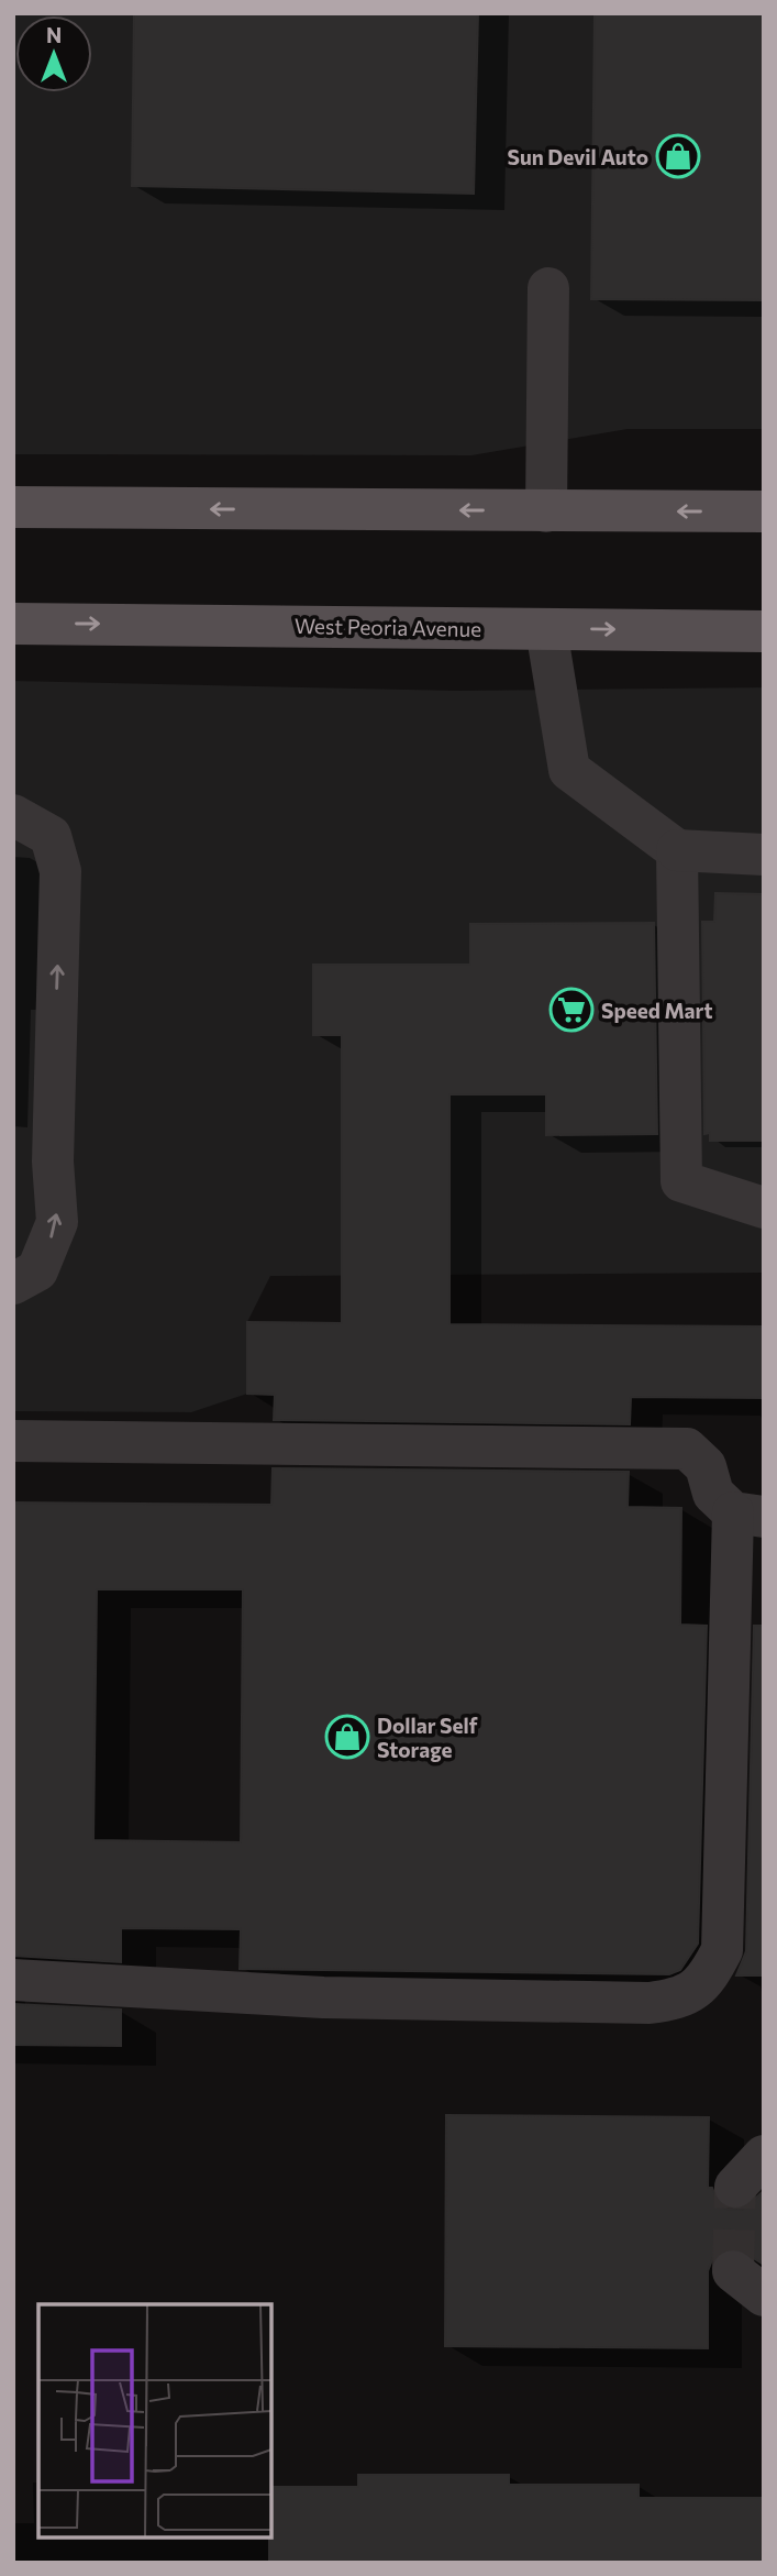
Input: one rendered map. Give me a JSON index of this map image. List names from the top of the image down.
{
  "streets": {
    "main road": ["West Peoria Avenue"]
  },
  "places": {
    "shop": ["Sun Devil Auto", "Dollar Self Storage"],
    "supermarket": ["Speed Mart"]
  },
  "north": "top"
}
